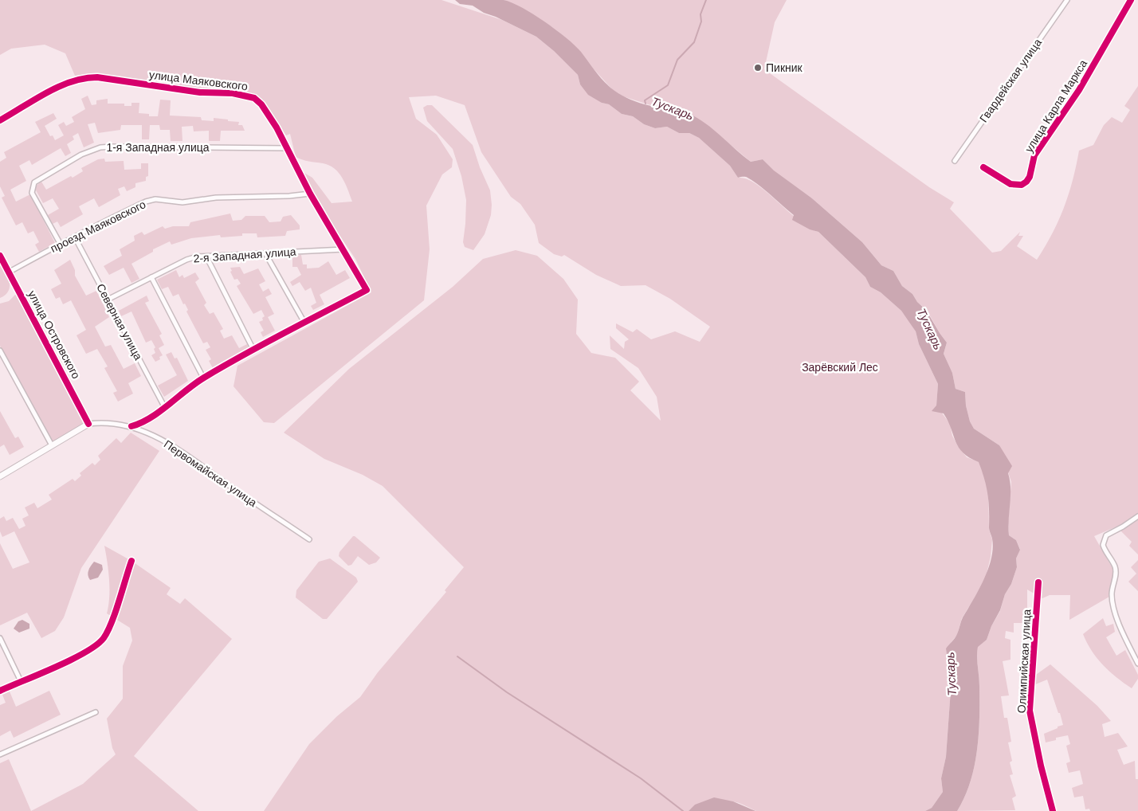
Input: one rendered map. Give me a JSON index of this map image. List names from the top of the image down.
{
  "streets": {
    "street": [
      "улица Маяковского",
      "Гвардейская улица",
      "улица Карла Маркса",
      "1-я Западная улица",
      "проезд Маяковского",
      "2-я Западная улица",
      "Северная улица",
      "улица Островского",
      "Первомайская улица",
      "Олимпийская улица"
    ]
  },
  "crossings": [
    ["улица Маяковского", "1-я Западная улица"],
    ["улица Маяковского", "проезд Маяковского"],
    ["улица Маяковского", "2-я Западная улица"],
    ["1-я Западная улица", "проезд Маяковского"],
    ["проезд Маяковского", "Северная улица"],
    ["проезд Маяковского", "улица Островского"],
    ["2-я Западная улица", "Северная улица"],
    ["улица Островского", "Первомайская улица"]
  ],
  "water": ["Тускарь"],
  "parks": ["Зарёвский Лес"],
  "places": ["Пикник"]
}
